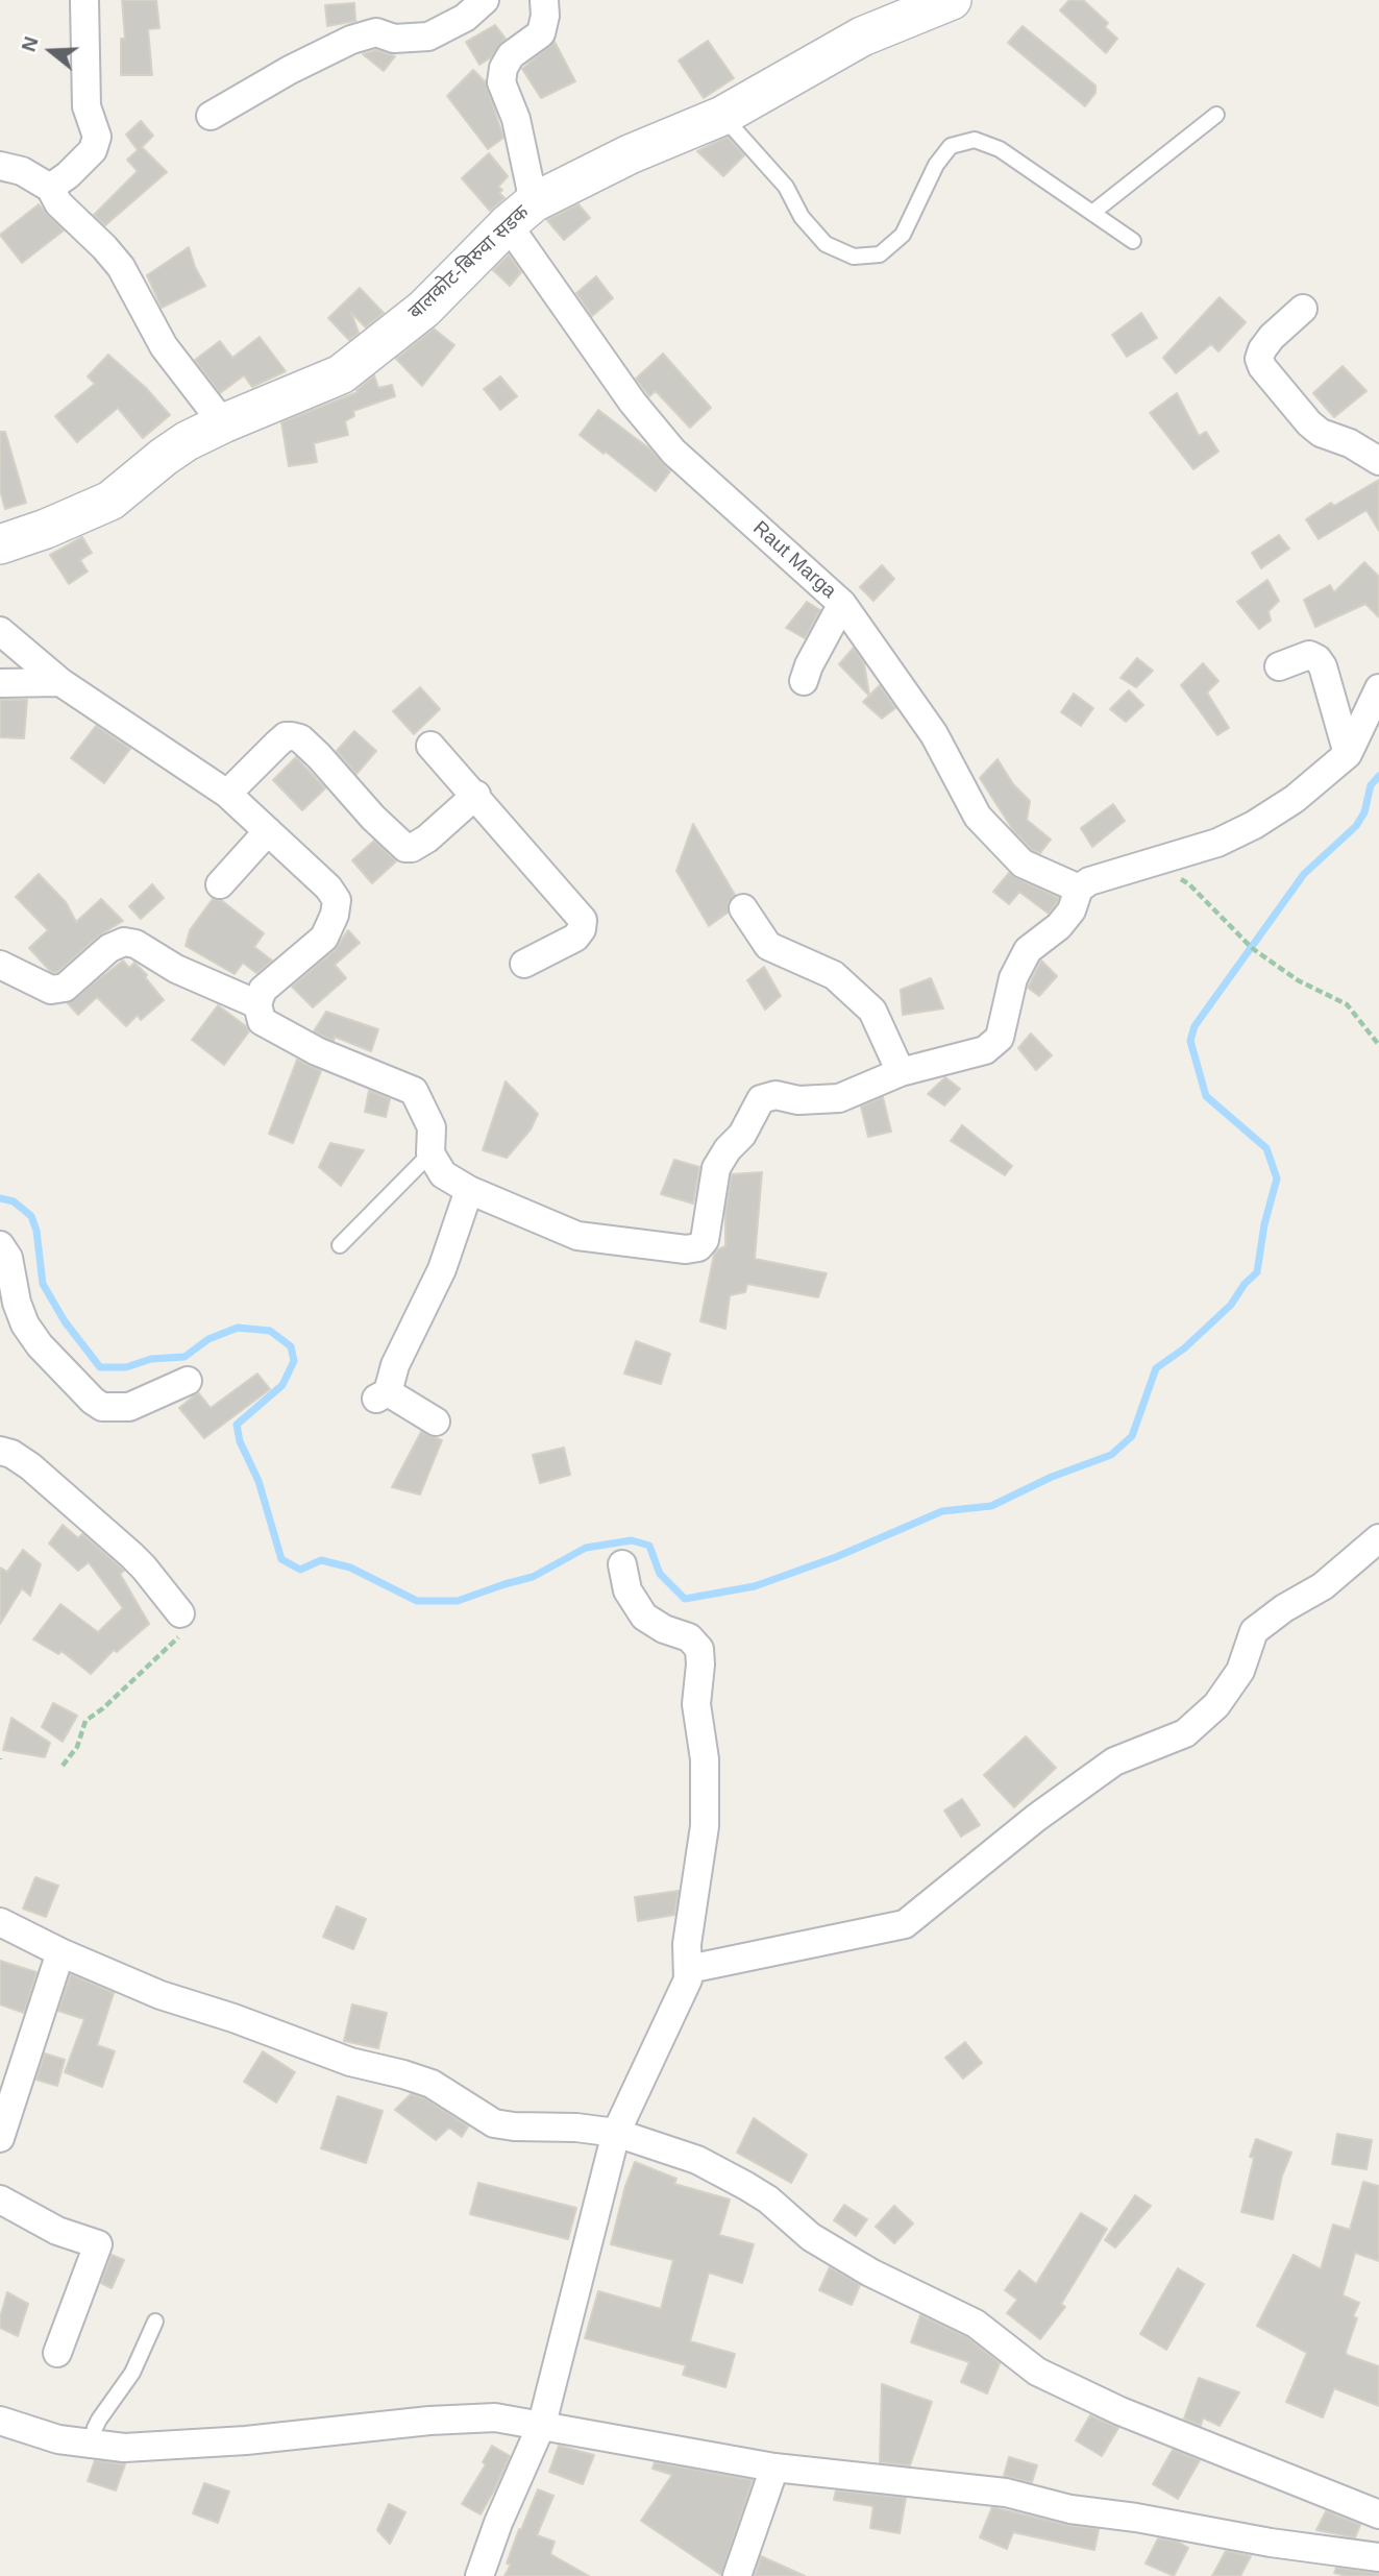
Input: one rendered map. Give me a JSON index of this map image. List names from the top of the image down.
{
  "streets": {
    "main road": ["बालकोट-बिरुवा सडक"],
    "street": ["Raut Marga"]
  },
  "crossings": [
    ["बालकोट-बिरुवा सडक", "Raut Marga"]
  ],
  "north": "left"
}
